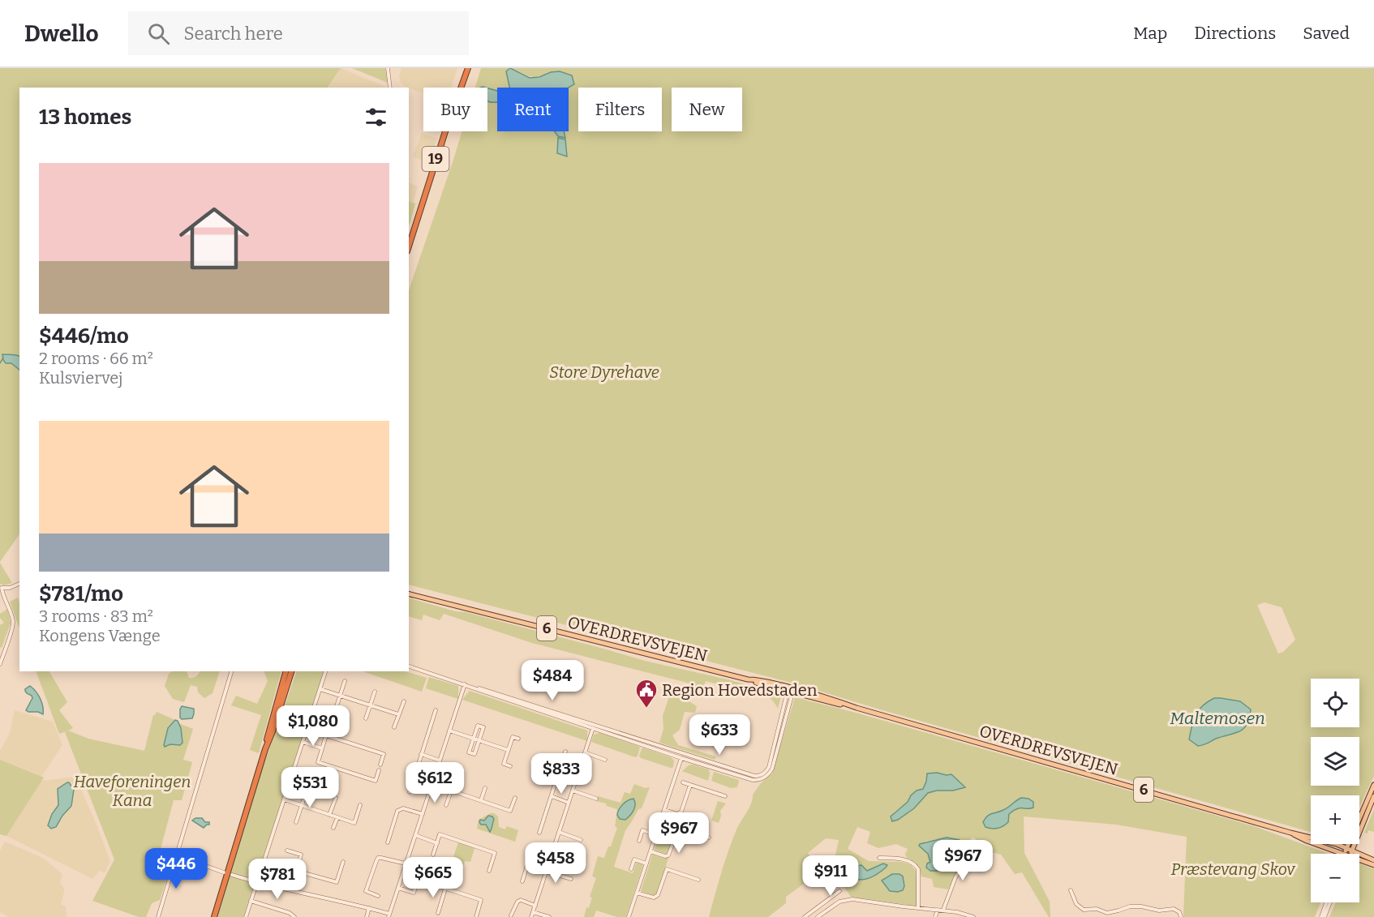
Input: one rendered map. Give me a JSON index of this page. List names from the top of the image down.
{
  "streets": {
    "highway": ["19"],
    "main road": ["6", "OVERDREVSVEJEN"]
  },
  "water": ["Maltemosen"],
  "parks": ["Store Dyrehave", "Haveforeningen Kana", "Præstevang Skov"],
  "places": {
    "public building": ["Region Hovedstaden"]
  },
  "page": {
    "header": "Dwello",
    "search": "Search here",
    "nav": ["Map", "Directions", "Saved"],
    "chip": [
      "Buy",
      "Rent",
      "Filters",
      "New"
    ],
    "heading": "13 homes",
    "list": [
      {
        "name": "$446/mo",
        "note": "2 rooms · 66 m² · Kulsviervej"
      },
      {
        "name": "$781/mo",
        "note": "3 rooms · 83 m² · Kongens Vænge"
      }
    ],
    "price": [
      "$484",
      "$1,080",
      "$633",
      "$833",
      "$612",
      "$531",
      "$967",
      "$967",
      "$458",
      "$446",
      "$911",
      "$665",
      "$781"
    ],
    "map_buttons": ["+", "−"]
  }
}
